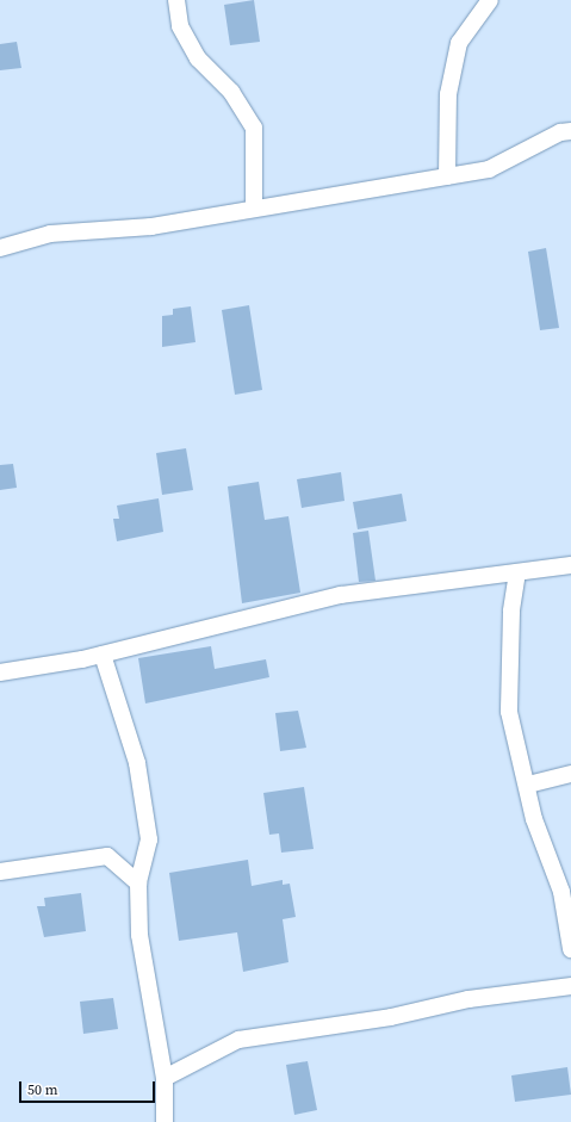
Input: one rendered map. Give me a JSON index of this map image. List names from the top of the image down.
{
  "scale_bar": "50 m"
}
